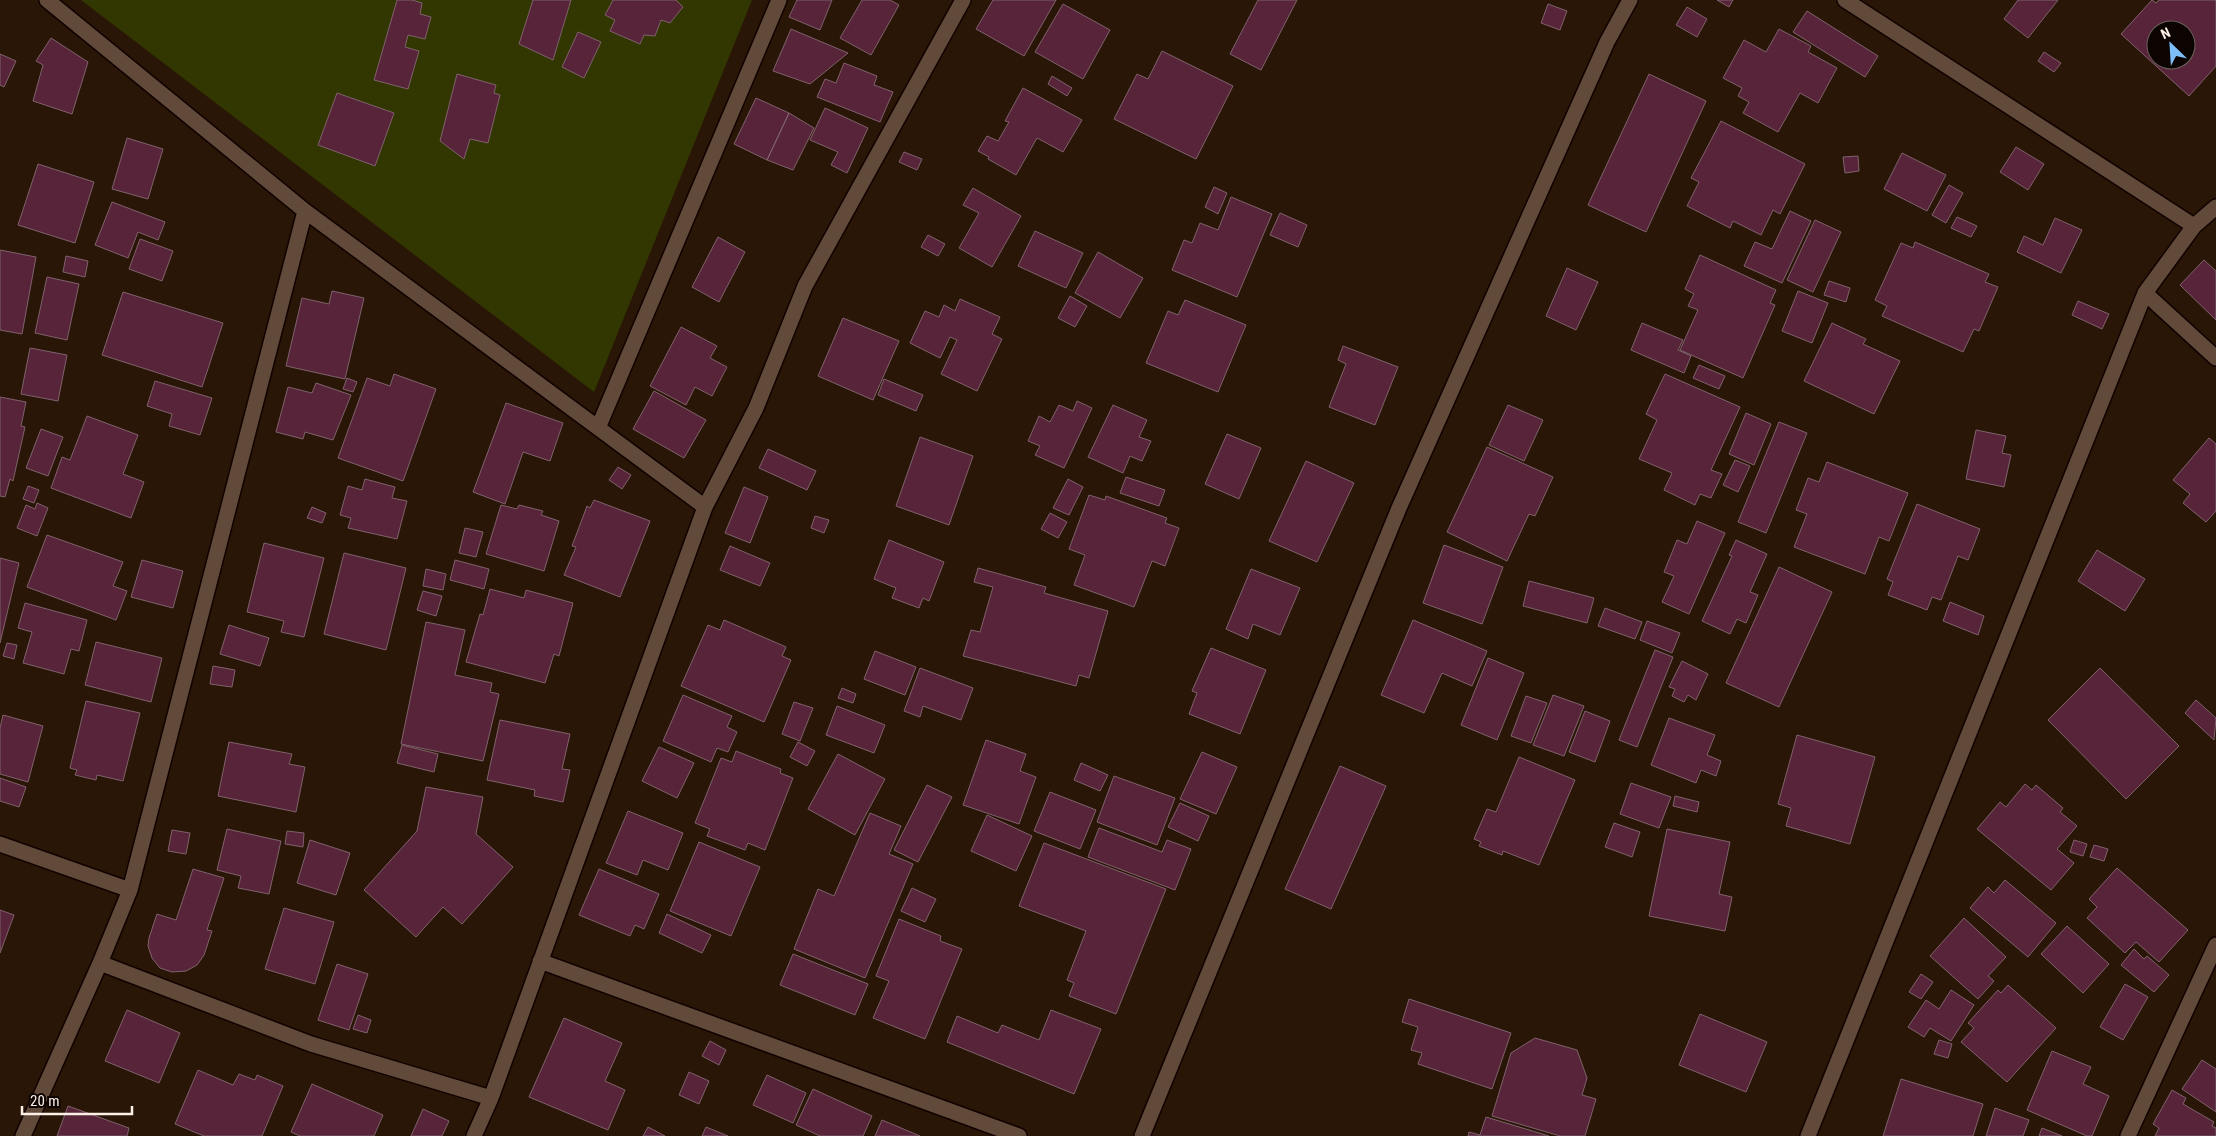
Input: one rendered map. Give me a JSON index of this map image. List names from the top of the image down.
{
  "scale_bar": "20 m",
  "north": "top left"
}
